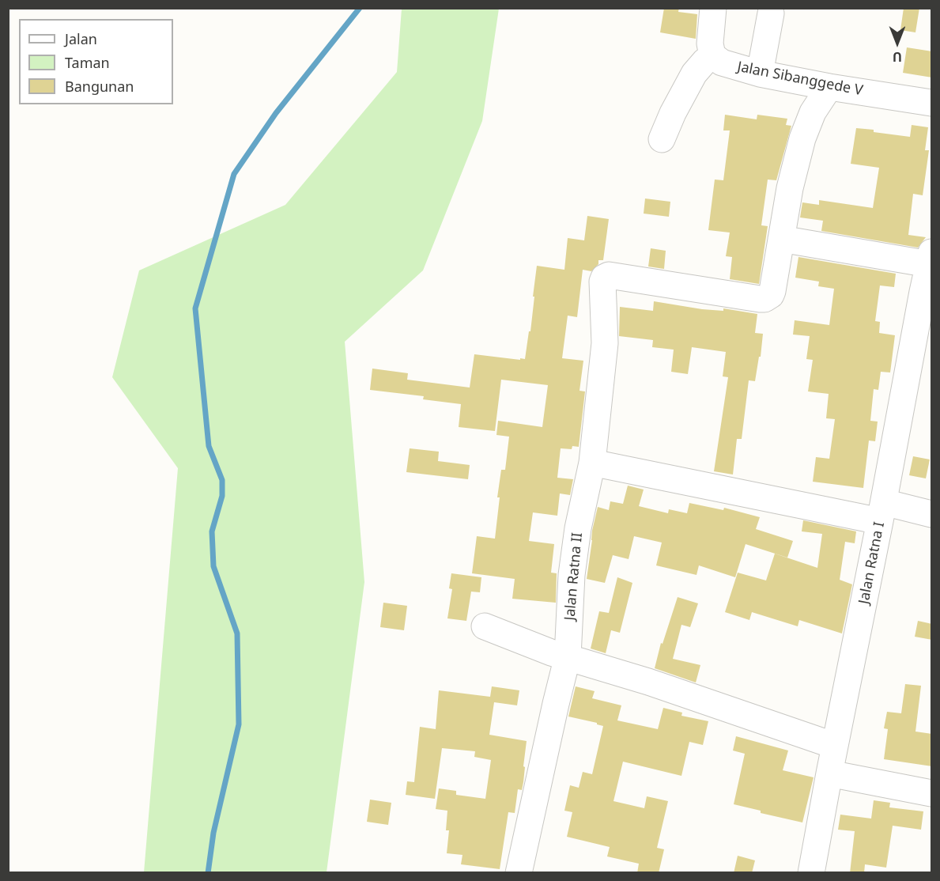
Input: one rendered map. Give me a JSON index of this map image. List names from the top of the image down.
{
  "streets": {
    "street": ["Jalan Sibanggede V", "Jalan Ratna I", "Jalan Ratna II"]
  },
  "legend": ["Jalan", "Taman", "Bangunan"],
  "north": "bottom"
}
